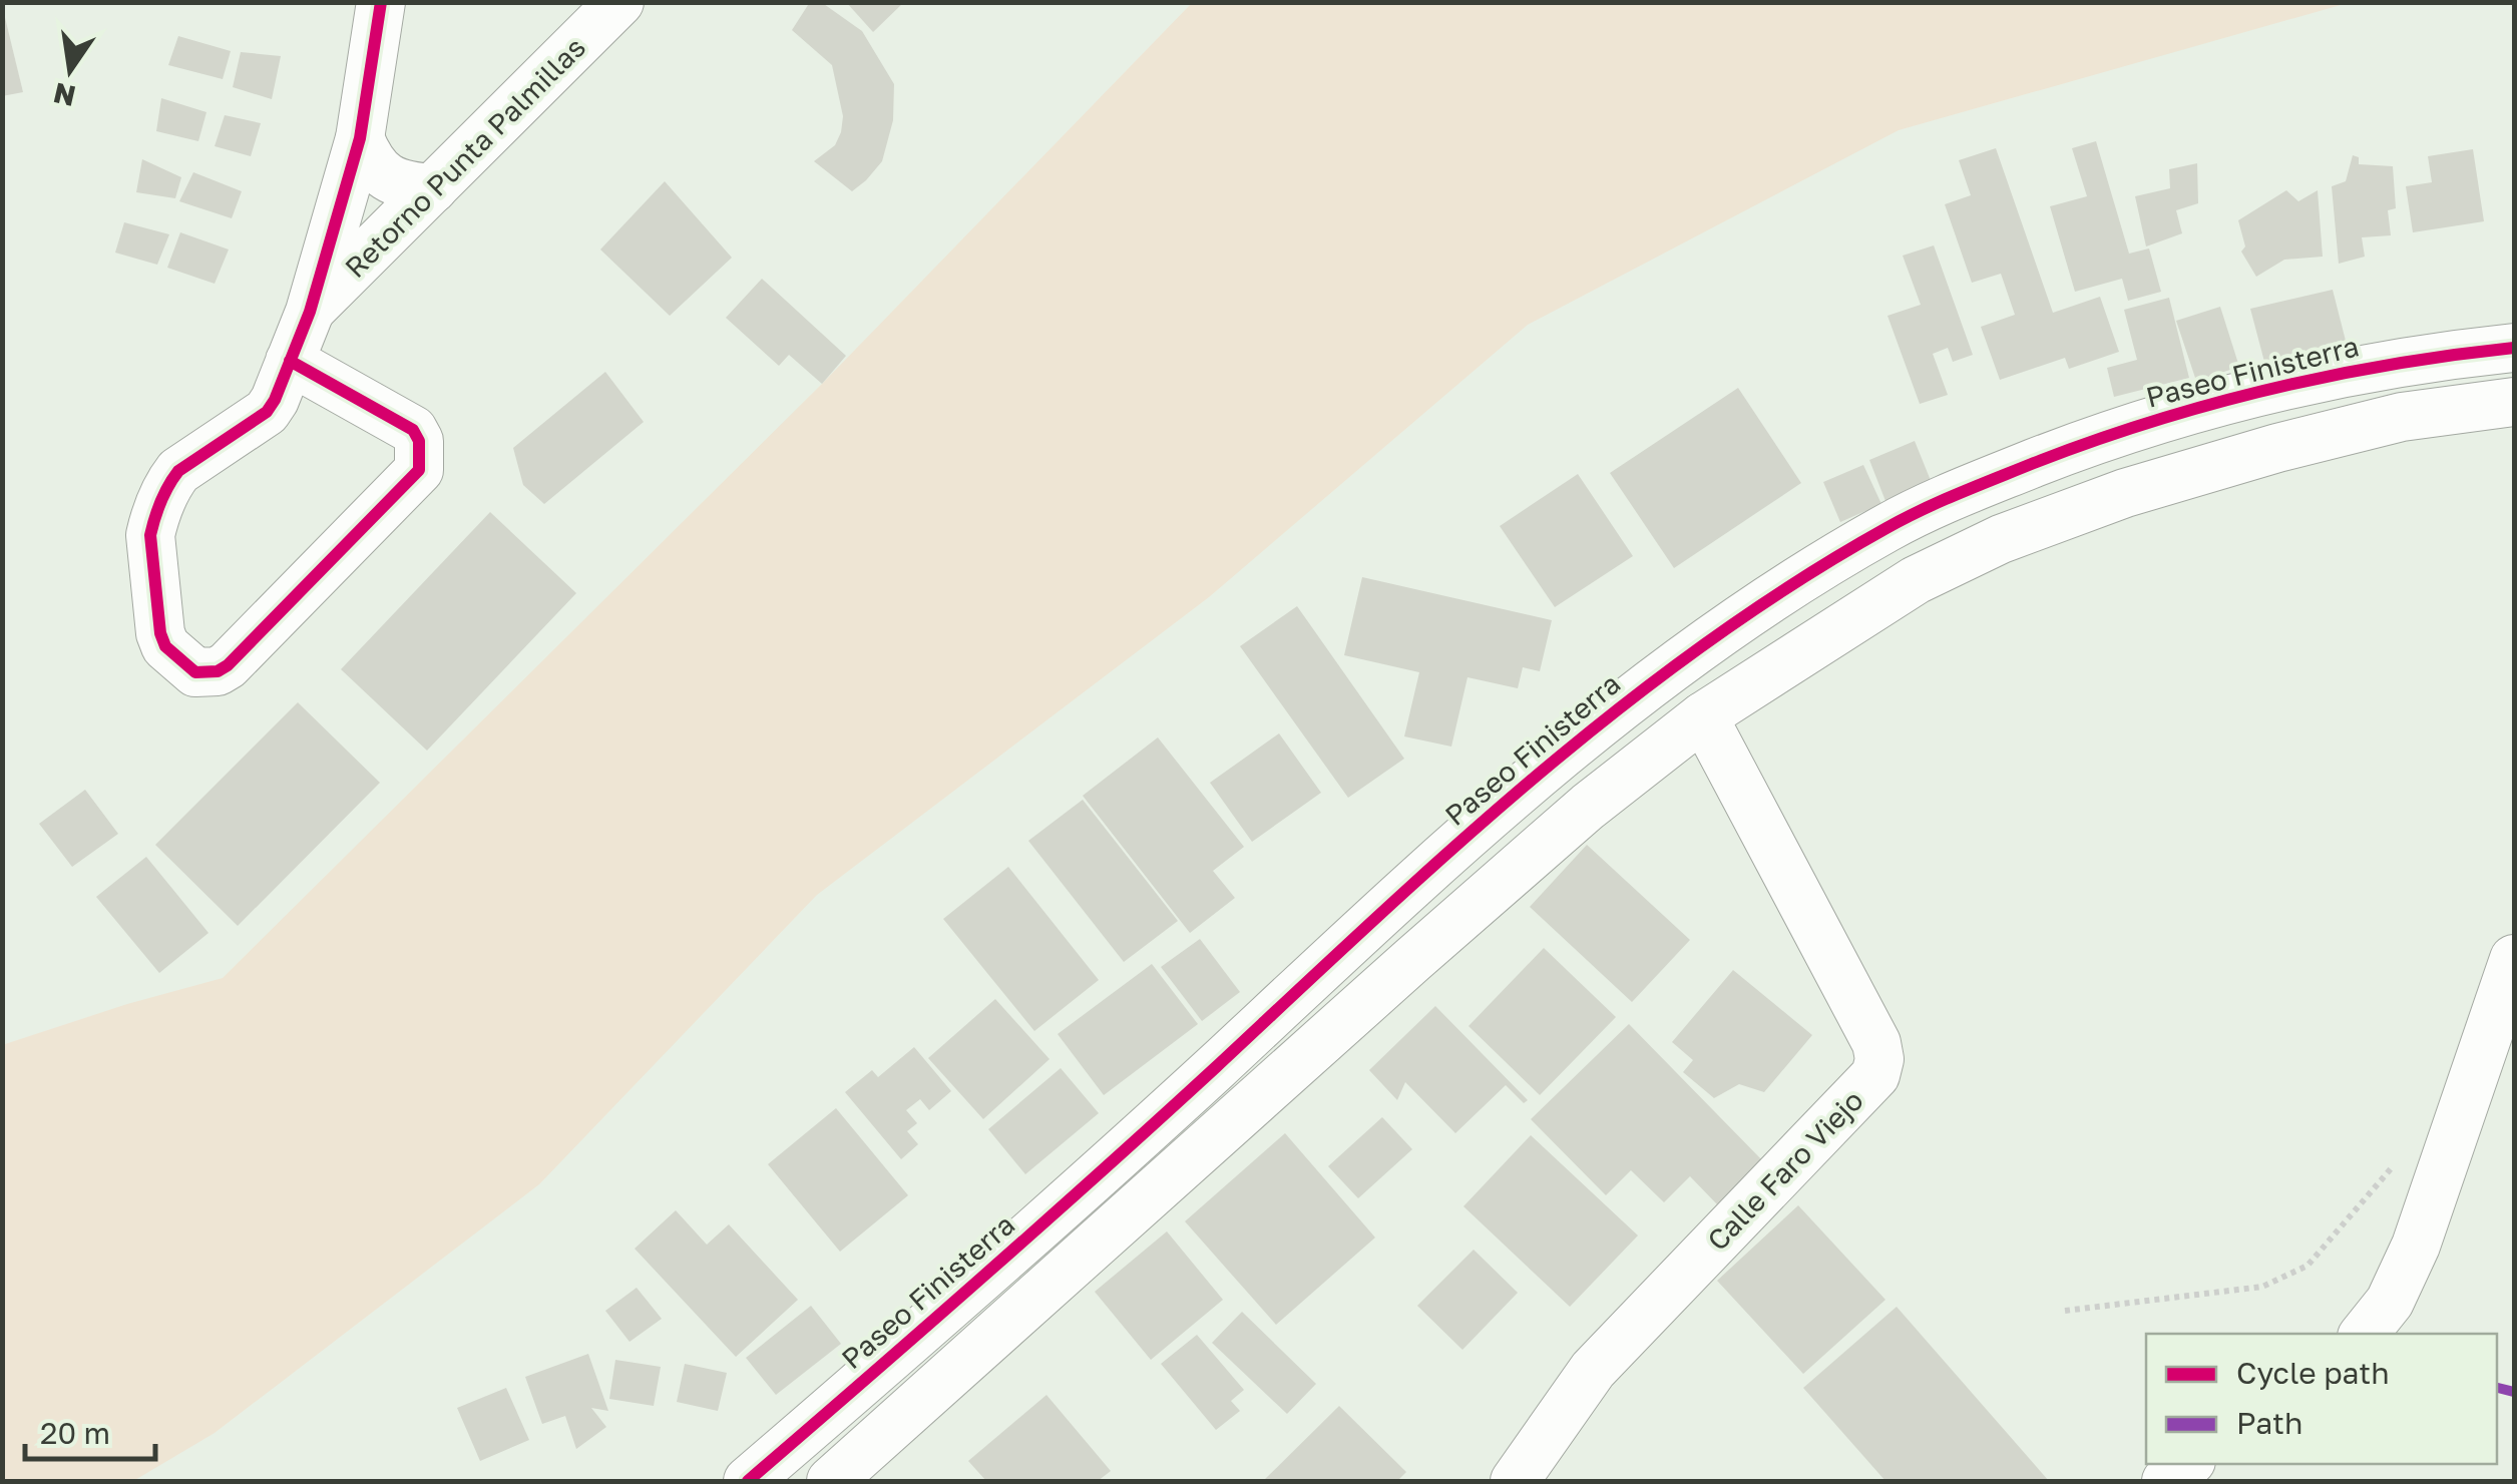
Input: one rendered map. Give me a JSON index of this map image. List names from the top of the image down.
{
  "streets": {
    "street": ["Retorno Punta Palmillas", "Paseo Finisterra", "Calle Faro Viejo"]
  },
  "legend": ["Cycle path", "Path"],
  "scale_bar": "20 m",
  "north": "bottom"
}
